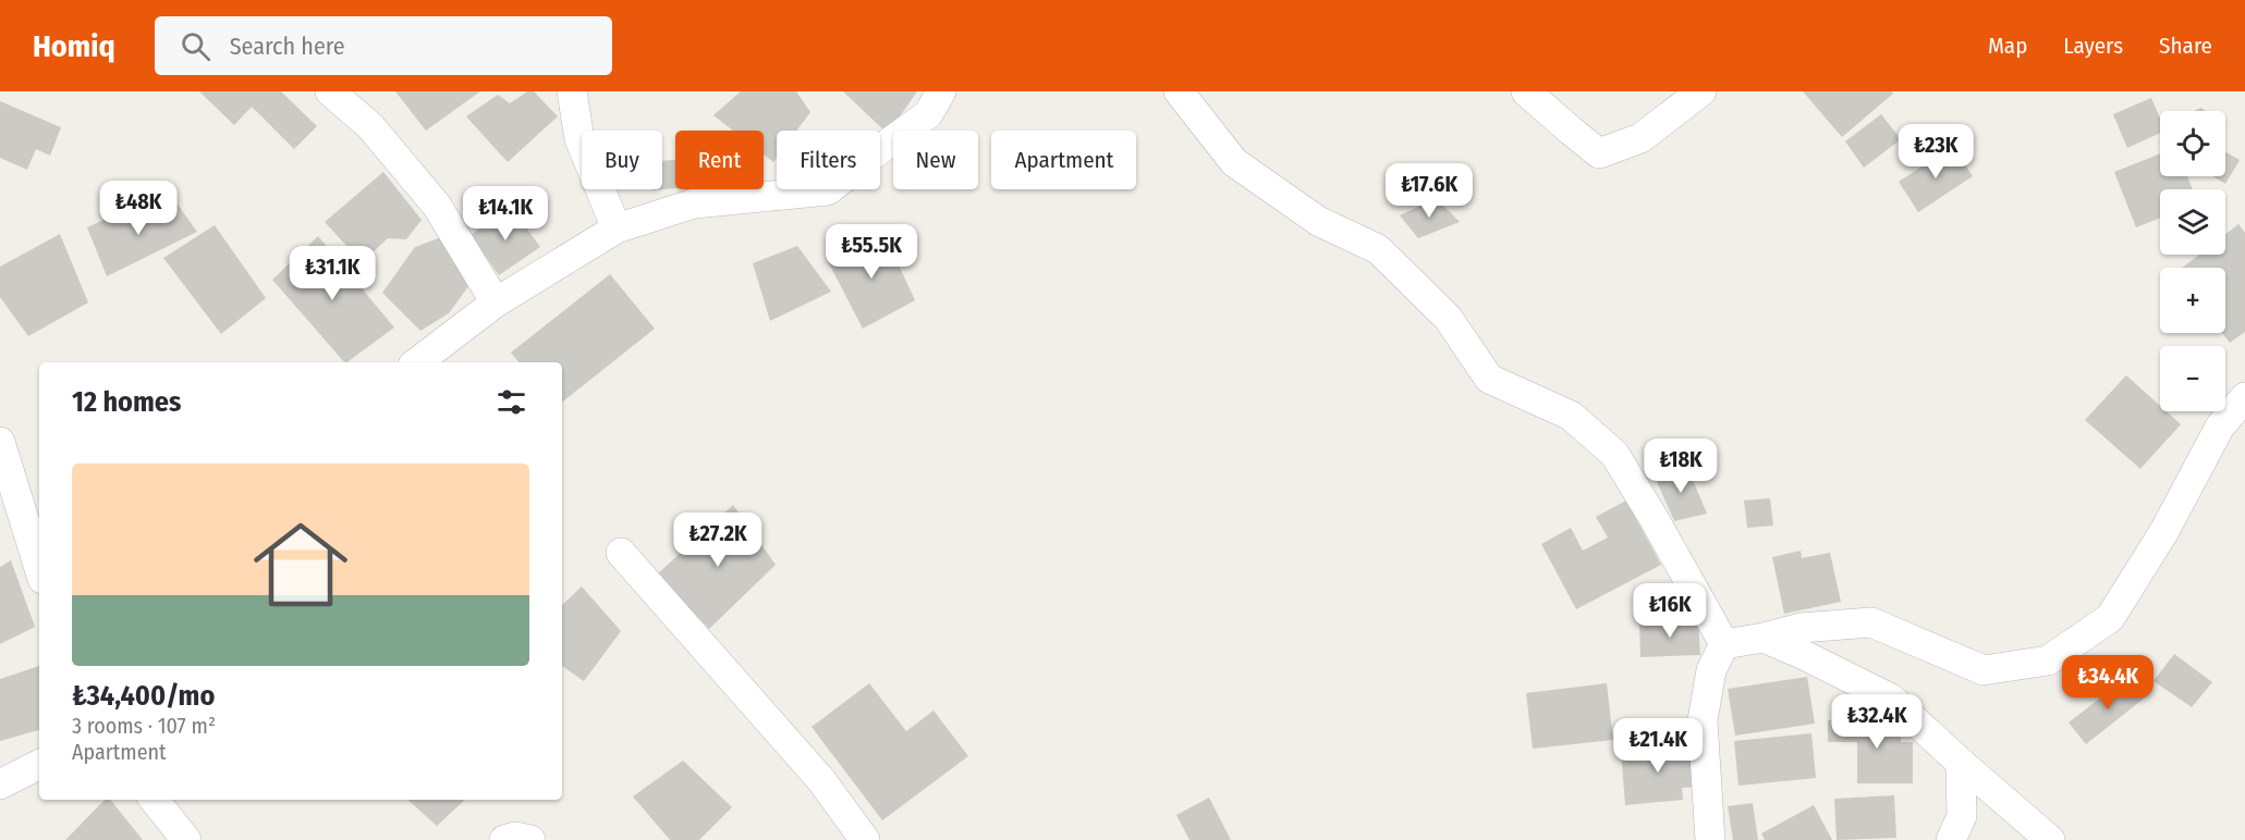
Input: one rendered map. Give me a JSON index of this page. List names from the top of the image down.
{
  "page": {
    "header": "Homiq",
    "search": "Search here",
    "nav": ["Map", "Layers", "Share"],
    "map_buttons": ["+", "−"],
    "price": [
      "₺23K",
      "₺17.6K",
      "₺48K",
      "₺14.1K",
      "₺55.5K",
      "₺31.1K",
      "₺18K",
      "₺27.2K",
      "₺16K",
      "₺34.4K",
      "₺32.4K",
      "₺21.4K"
    ],
    "chip": [
      "Buy",
      "Rent",
      "Filters",
      "New",
      "Apartment"
    ],
    "heading": "12 homes",
    "list": [
      {
        "name": "₺34,400/mo",
        "note": "3 rooms · 107 m² · Apartment"
      }
    ]
  }
}
